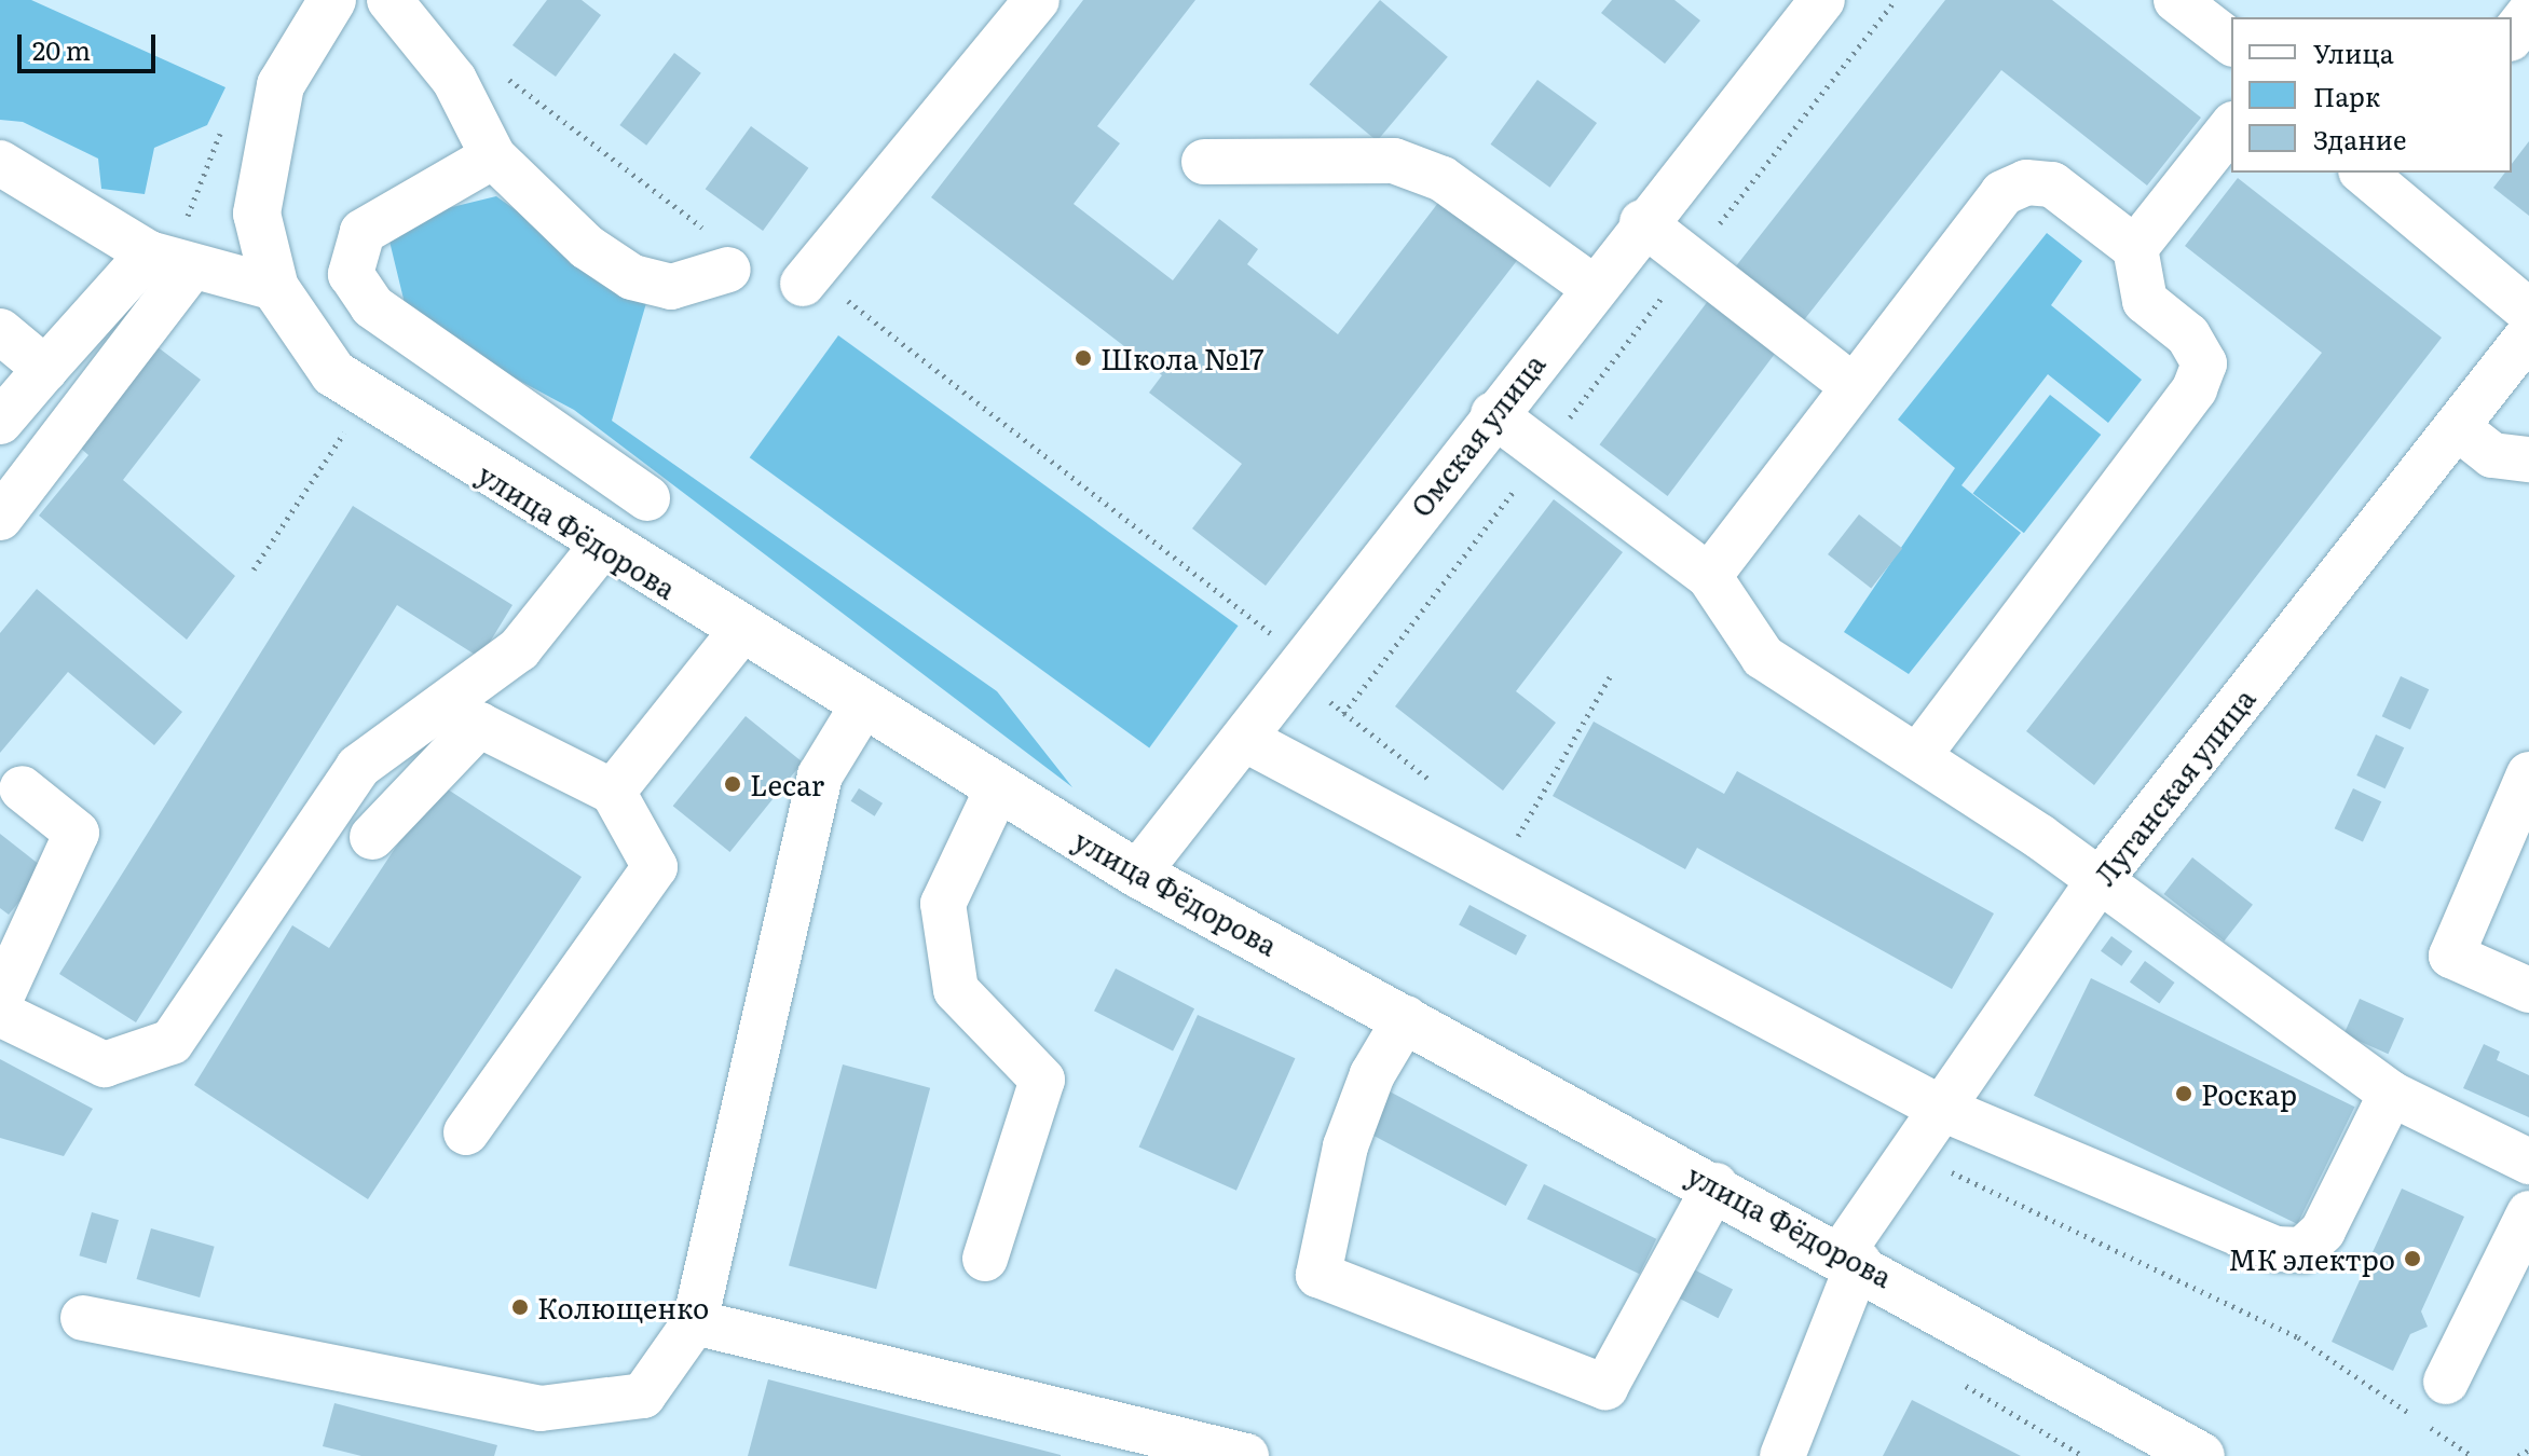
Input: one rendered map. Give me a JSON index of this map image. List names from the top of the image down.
{
  "streets": {
    "main road": ["улица Фёдорова"],
    "street": ["Омская улица", "Луганская улица"]
  },
  "crossings": [
    ["Омская улица", "улица Фёдорова"],
    ["улица Фёдорова", "Луганская улица"]
  ],
  "places": [
    "Школа №17",
    "Lecar",
    "Роскар",
    "МК электро",
    "Колющенко"
  ],
  "legend": ["Улица", "Парк", "Здание"],
  "scale_bar": "20 m"
}
